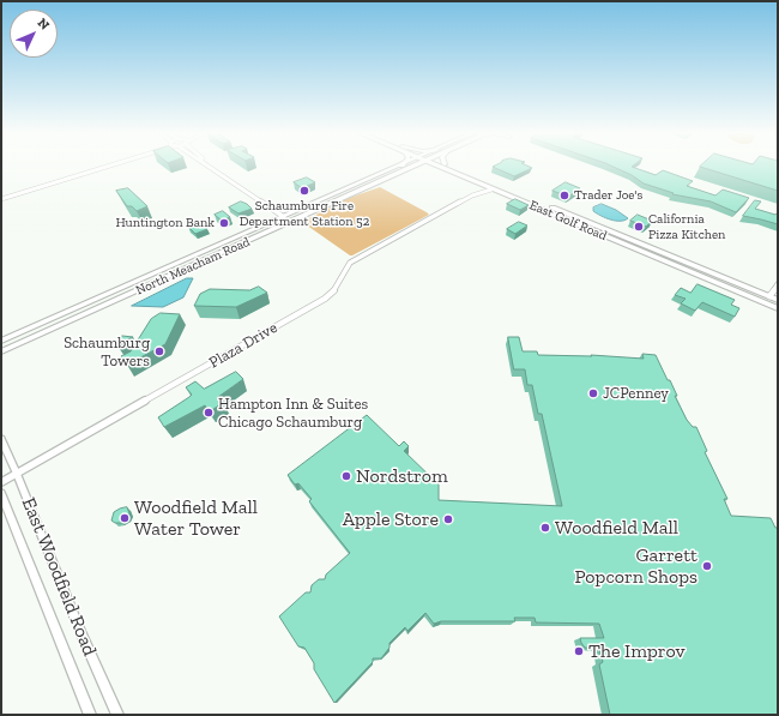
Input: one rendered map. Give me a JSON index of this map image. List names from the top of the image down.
{
  "streets": {
    "main road": ["East Golf Road", "North Meacham Road"],
    "street": ["Plaza Drive", "East Woodfield Road"]
  },
  "crossings": [
    ["East Golf Road", "Plaza Drive"],
    ["Plaza Drive", "East Woodfield Road"]
  ],
  "places": [
    "Schaumburg Fire Department Station 52",
    "Trader Joe's",
    "Huntington Bank",
    "California Pizza Kitchen",
    "Schaumburg Towers",
    "JCPenney",
    "Hampton Inn & Suites Chicago Schaumburg",
    "Nordstrom",
    "Woodfield Mall Water Tower",
    "Apple Store",
    "Woodfield Mall",
    "Garrett Popcorn Shops",
    "The Improv"
  ],
  "north": "top right"
}
